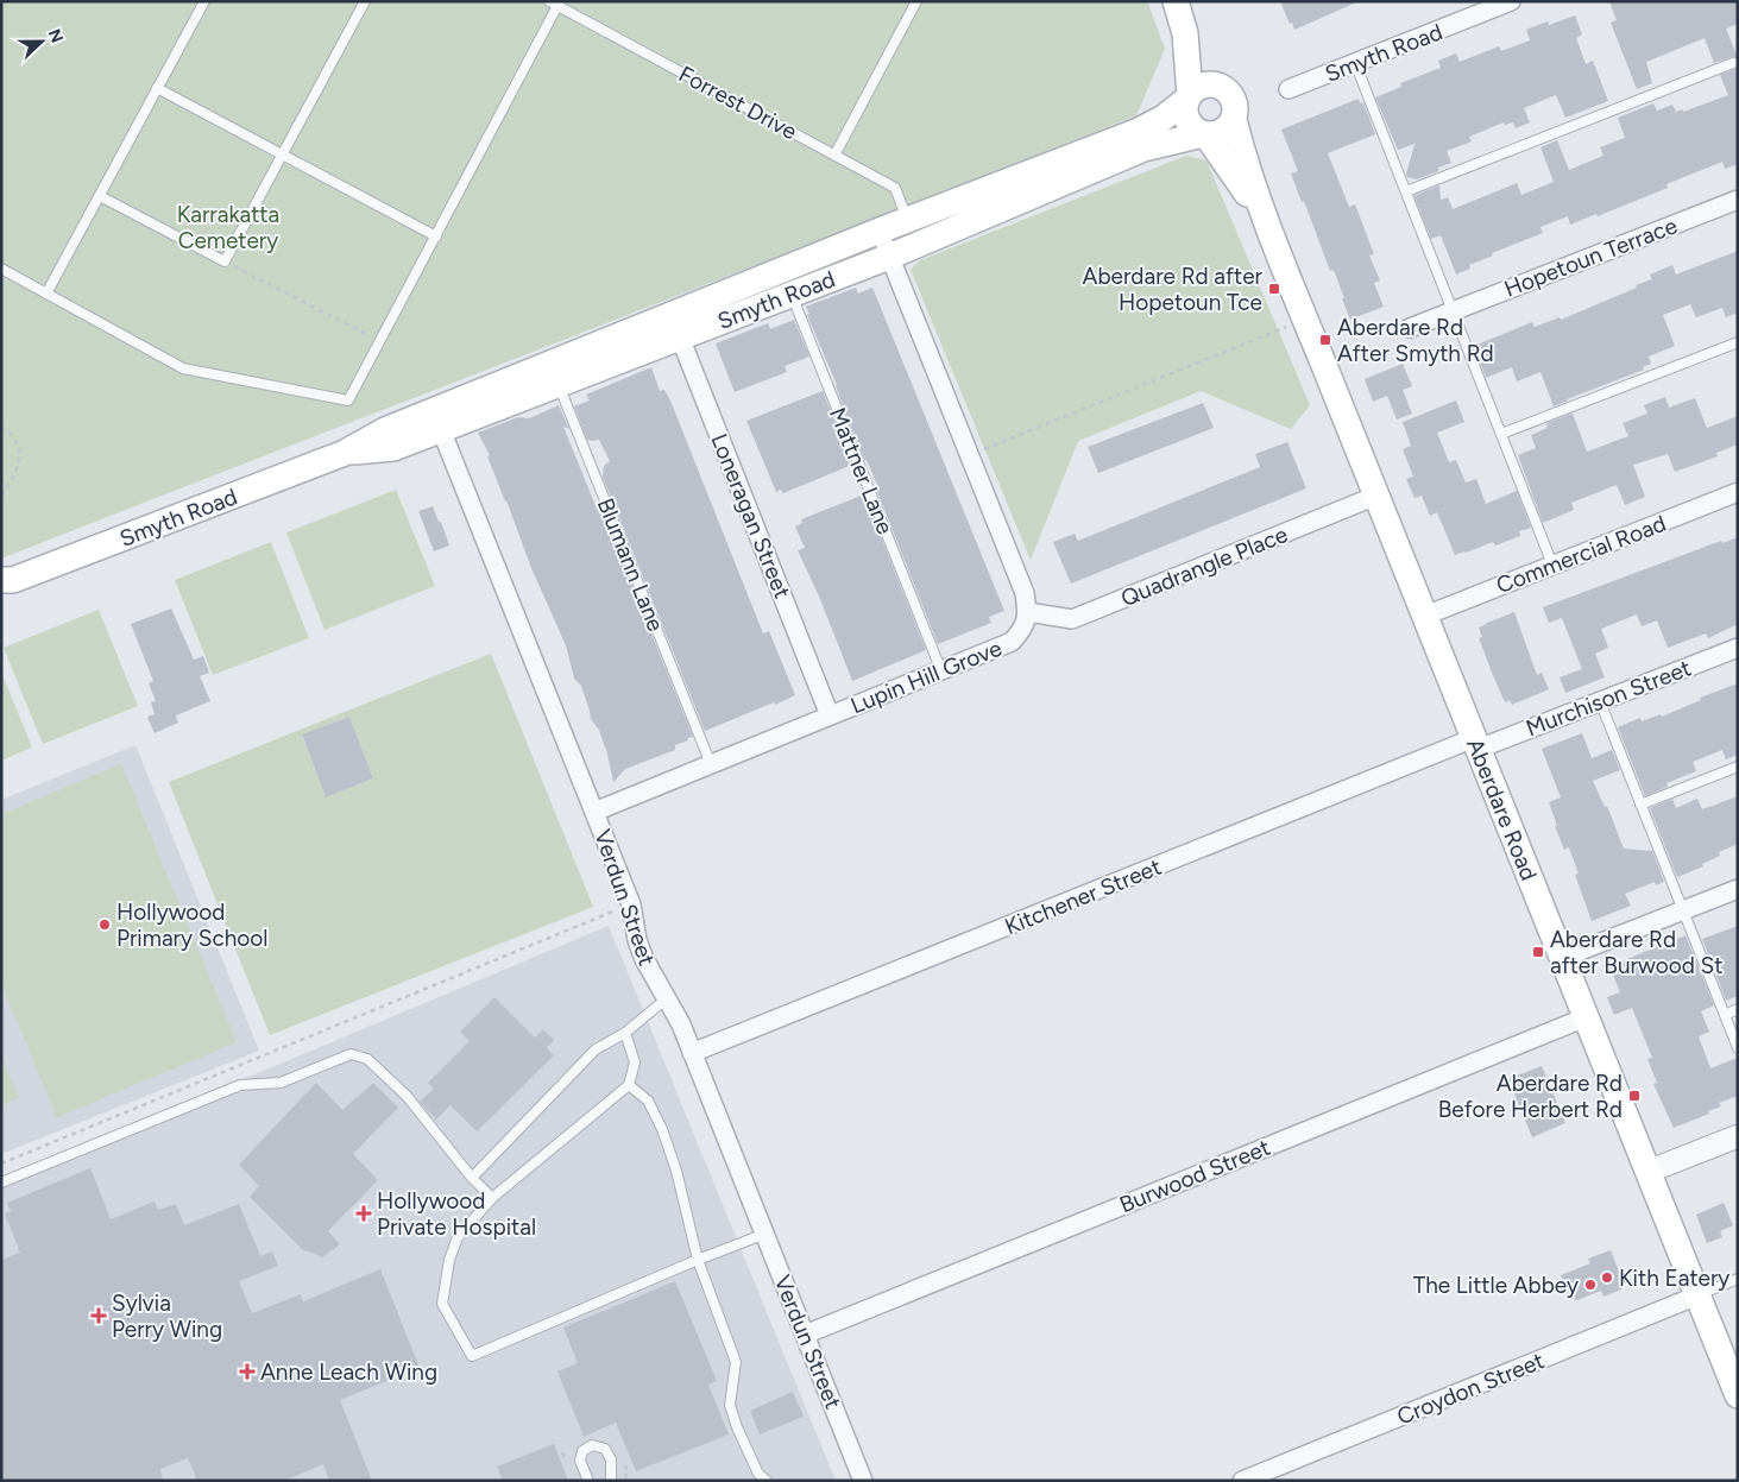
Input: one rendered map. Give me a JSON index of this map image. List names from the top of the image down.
{
  "streets": {
    "main road": ["Smyth Road", "Aberdare Road"],
    "street": [
      "Hopetoun Terrace",
      "Loneragan Street",
      "Commercial Road",
      "Quadrangle Place",
      "Lupin Hill Grove",
      "Murchison Street",
      "Kitchener Street",
      "Verdun Street",
      "Burwood Street",
      "Croydon Street"
    ],
    "lane": ["Forrest Drive", "Mattner Lane", "Blumann Lane"]
  },
  "crossings": [
    ["Smyth Road", "Forrest Drive"],
    ["Smyth Road", "Mattner Lane"],
    ["Smyth Road", "Loneragan Street"],
    ["Smyth Road", "Blumann Lane"],
    ["Smyth Road", "Aberdare Road"],
    ["Smyth Road", "Verdun Street"],
    ["Mattner Lane", "Lupin Hill Grove"],
    ["Loneragan Street", "Lupin Hill Grove"],
    ["Commercial Road", "Aberdare Road"],
    ["Blumann Lane", "Lupin Hill Grove"],
    ["Quadrangle Place", "Lupin Hill Grove"],
    ["Quadrangle Place", "Aberdare Road"],
    ["Lupin Hill Grove", "Verdun Street"],
    ["Murchison Street", "Aberdare Road"],
    ["Murchison Street", "Kitchener Street"],
    ["Aberdare Road", "Kitchener Street"],
    ["Aberdare Road", "Burwood Street"],
    ["Aberdare Road", "Croydon Street"],
    ["Kitchener Street", "Verdun Street"],
    ["Verdun Street", "Burwood Street"]
  ],
  "parks": ["Karrakatta Cemetery"],
  "places": {
    "transit": [
      "Aberdare Rd after Hopetoun Tce",
      "Aberdare Rd After Smyth Rd",
      "Aberdare Rd after Burwood St",
      "Aberdare Rd Before Herbert Rd"
    ],
    "other": ["Hollywood Primary School", "Kith Eatery", "The Little Abbey"],
    "health": ["Hollywood Private Hospital", "Sylvia Perry Wing", "Anne Leach Wing"]
  },
  "north": "right"
}
